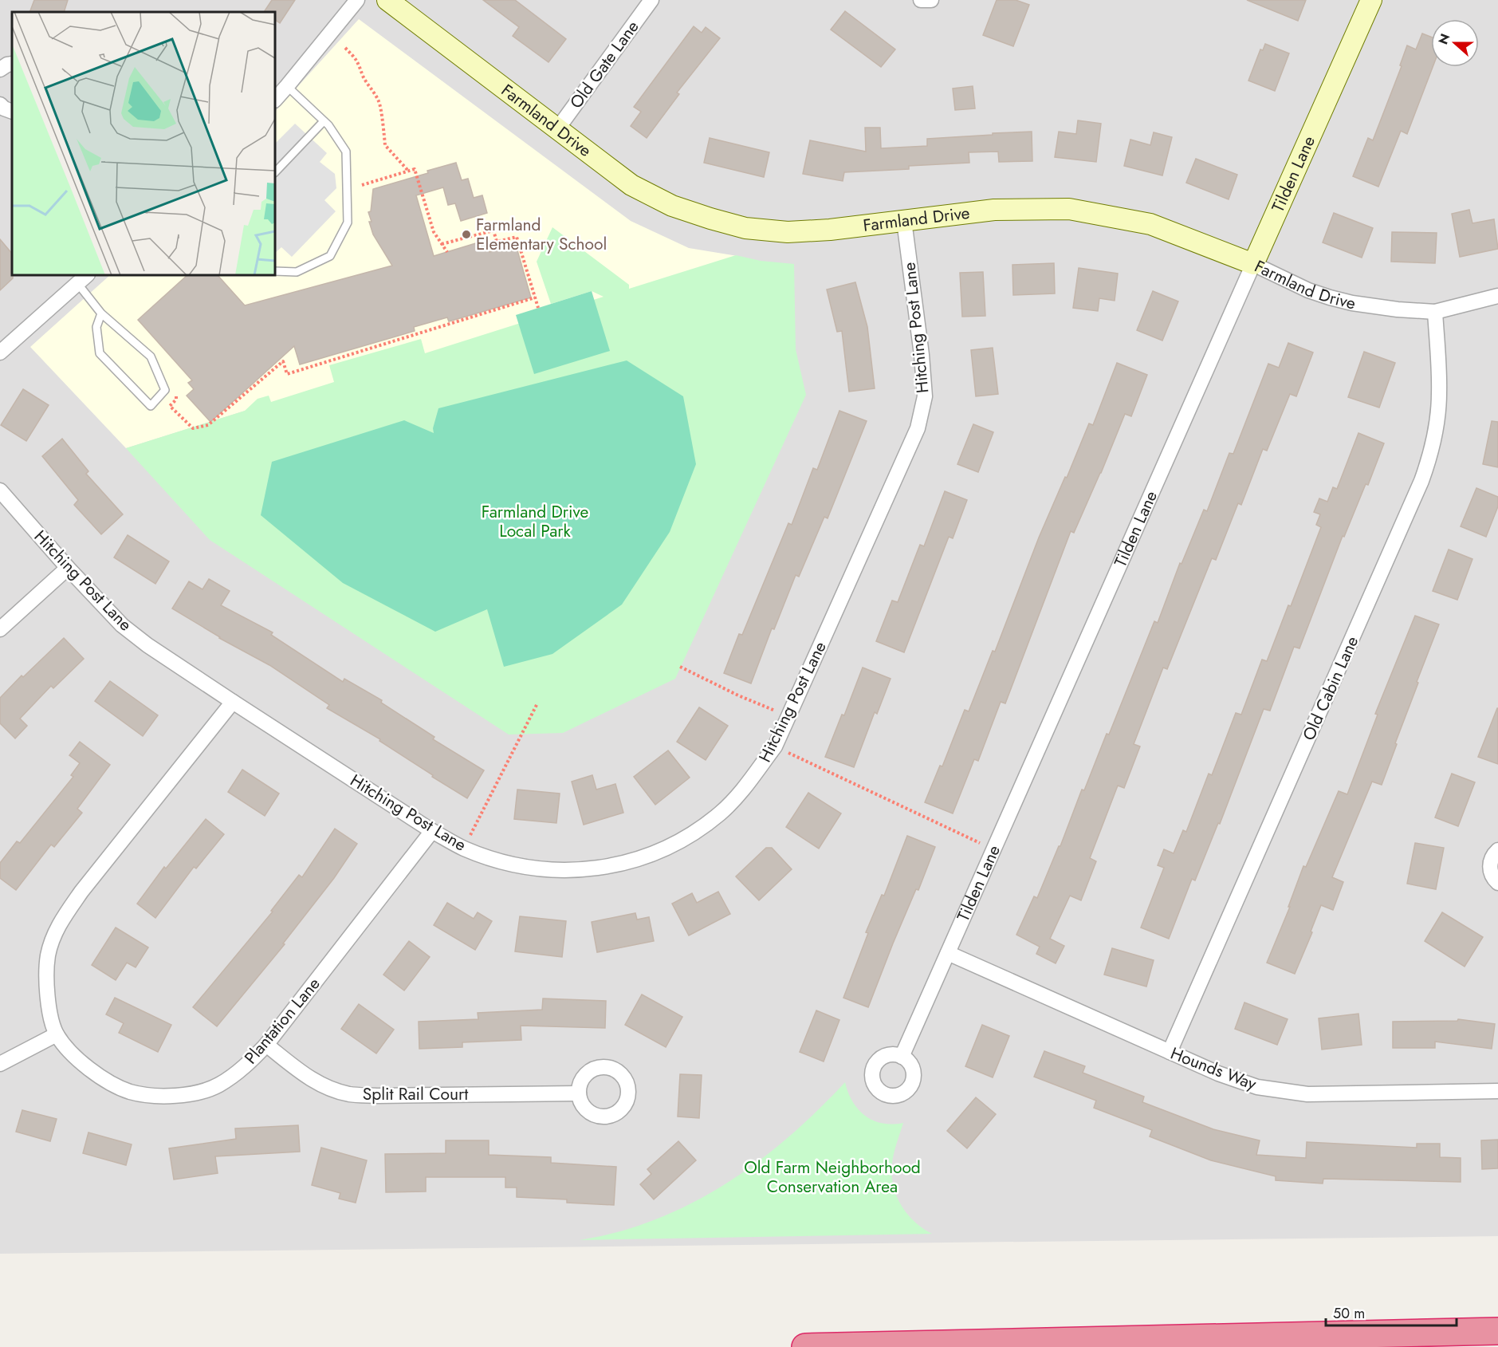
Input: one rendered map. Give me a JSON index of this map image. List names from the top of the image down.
{
  "streets": {
    "street": [
      "Old Gate Lane",
      "Farmland Drive",
      "Tilden Lane",
      "Hitching Post Lane",
      "Old Cabin Lane",
      "Plantation Lane",
      "Hounds Way",
      "Split Rail Court"
    ]
  },
  "crossings": [
    ["Old Gate Lane", "Farmland Drive"],
    ["Farmland Drive", "Tilden Lane"],
    ["Farmland Drive", "Hitching Post Lane"],
    ["Farmland Drive", "Old Cabin Lane"],
    ["Tilden Lane", "Hounds Way"],
    ["Hitching Post Lane", "Plantation Lane"],
    ["Old Cabin Lane", "Hounds Way"],
    ["Plantation Lane", "Split Rail Court"]
  ],
  "parks": ["Farmland Drive Local Park", "Old Farm Neighborhood Conservation Area"],
  "places": ["Farmland Elementary School"],
  "scale_bar": "50 m",
  "north": "left"
}
